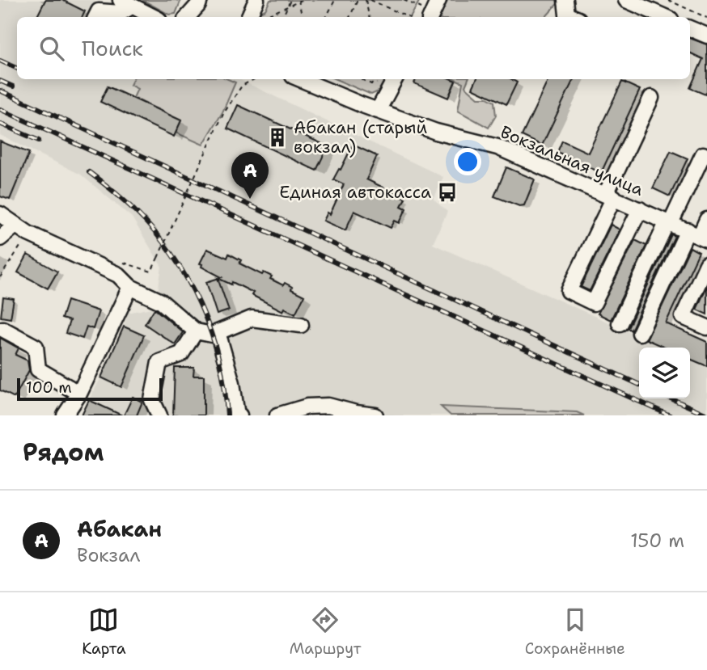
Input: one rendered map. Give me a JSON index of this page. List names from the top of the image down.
{
  "streets": {
    "street": ["Вокзальная улица"]
  },
  "places": {
    "building": ["Абакан (старый вокзал)"],
    "bus stop": ["Единая автокасса"]
  },
  "scale_bar": "100 m",
  "page": {
    "search": "Поиск",
    "pins": "A",
    "scale": "100 m",
    "heading": "Рядом",
    "list": [
      {
        "mark": "A",
        "name": "Абакан",
        "note": "Вокзал",
        "value": "150 m"
      }
    ],
    "nav": ["Карта", "Маршрут", "Сохранённые"]
  }
}
